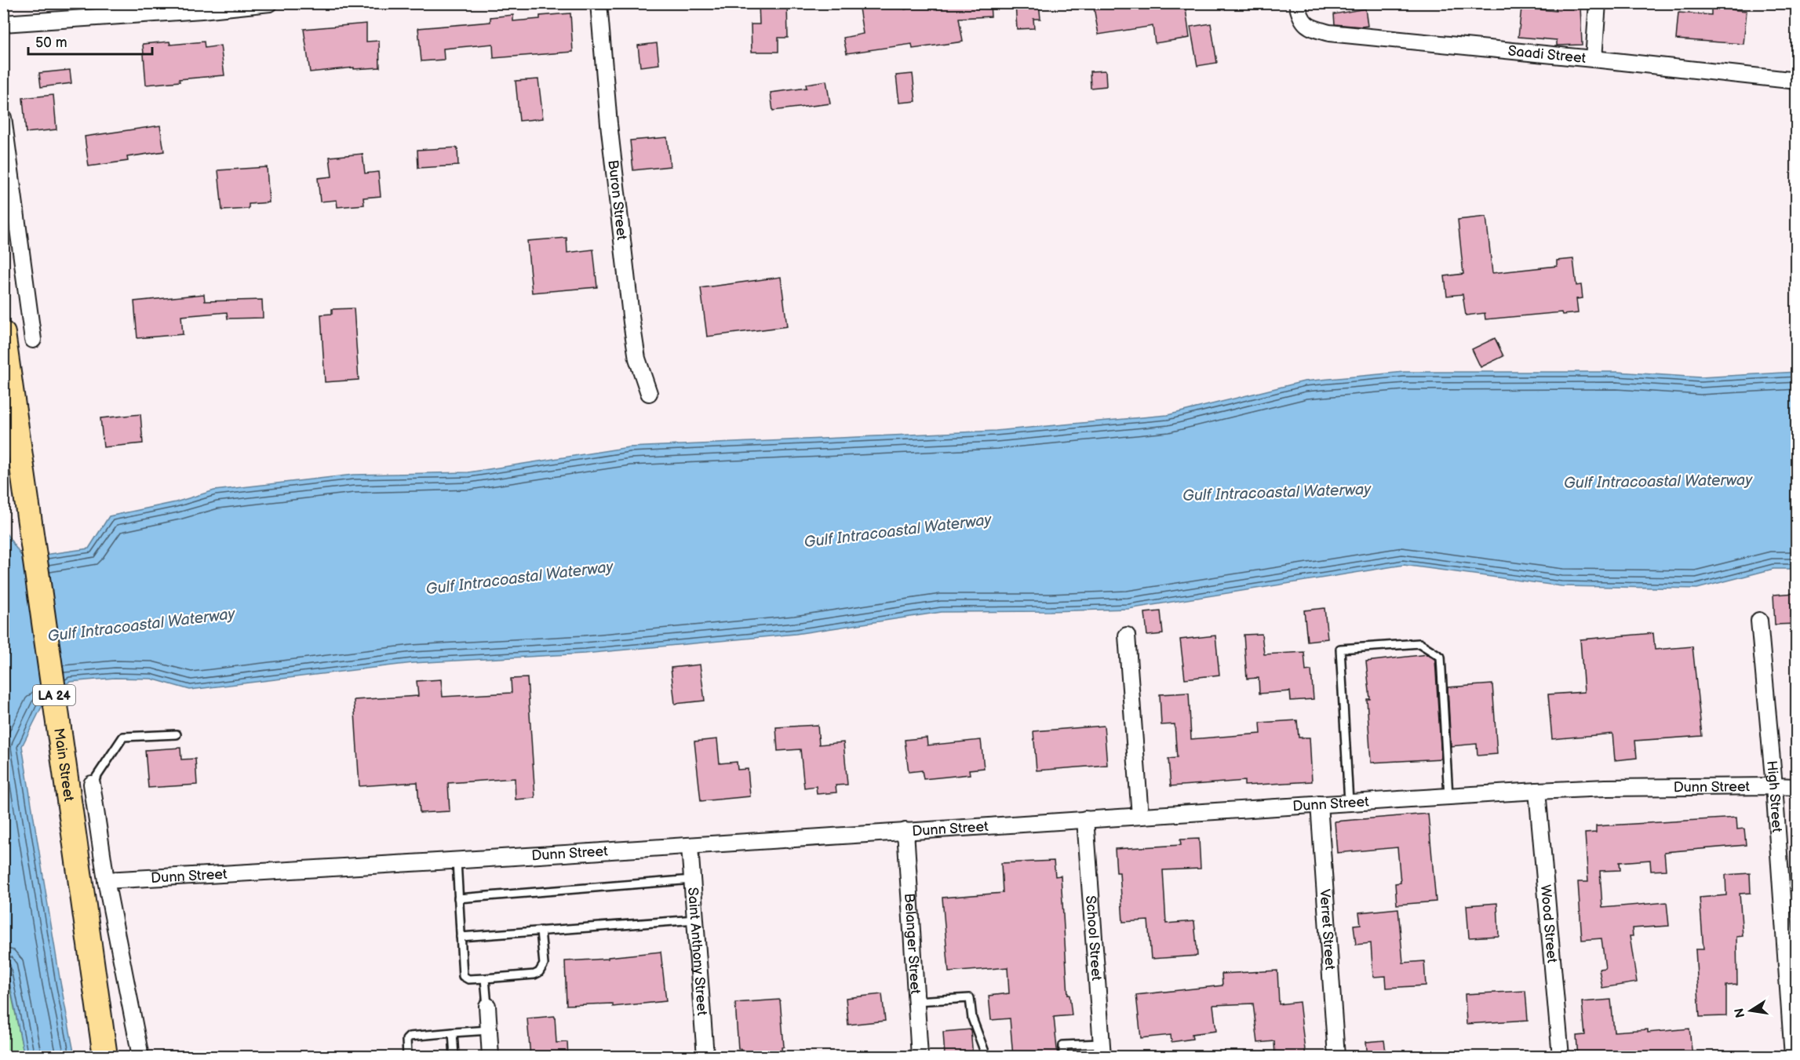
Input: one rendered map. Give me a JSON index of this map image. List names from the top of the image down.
{
  "streets": {
    "main road": ["LA 24", "Main Street"],
    "street": [
      "Saadi Street",
      "Buron Street",
      "Dunn Street",
      "High Street",
      "Wood Street",
      "Verret Street",
      "School Street",
      "Belanger Street",
      "Saint Anthony Street"
    ]
  },
  "crossings": [
    ["Main Street", "Dunn Street"],
    ["Dunn Street", "High Street"],
    ["Dunn Street", "Wood Street"],
    ["Dunn Street", "Verret Street"],
    ["Dunn Street", "School Street"],
    ["Dunn Street", "Belanger Street"],
    ["Dunn Street", "Saint Anthony Street"]
  ],
  "water": ["Gulf Intracoastal Waterway"],
  "scale_bar": "50 m",
  "north": "left"
}
